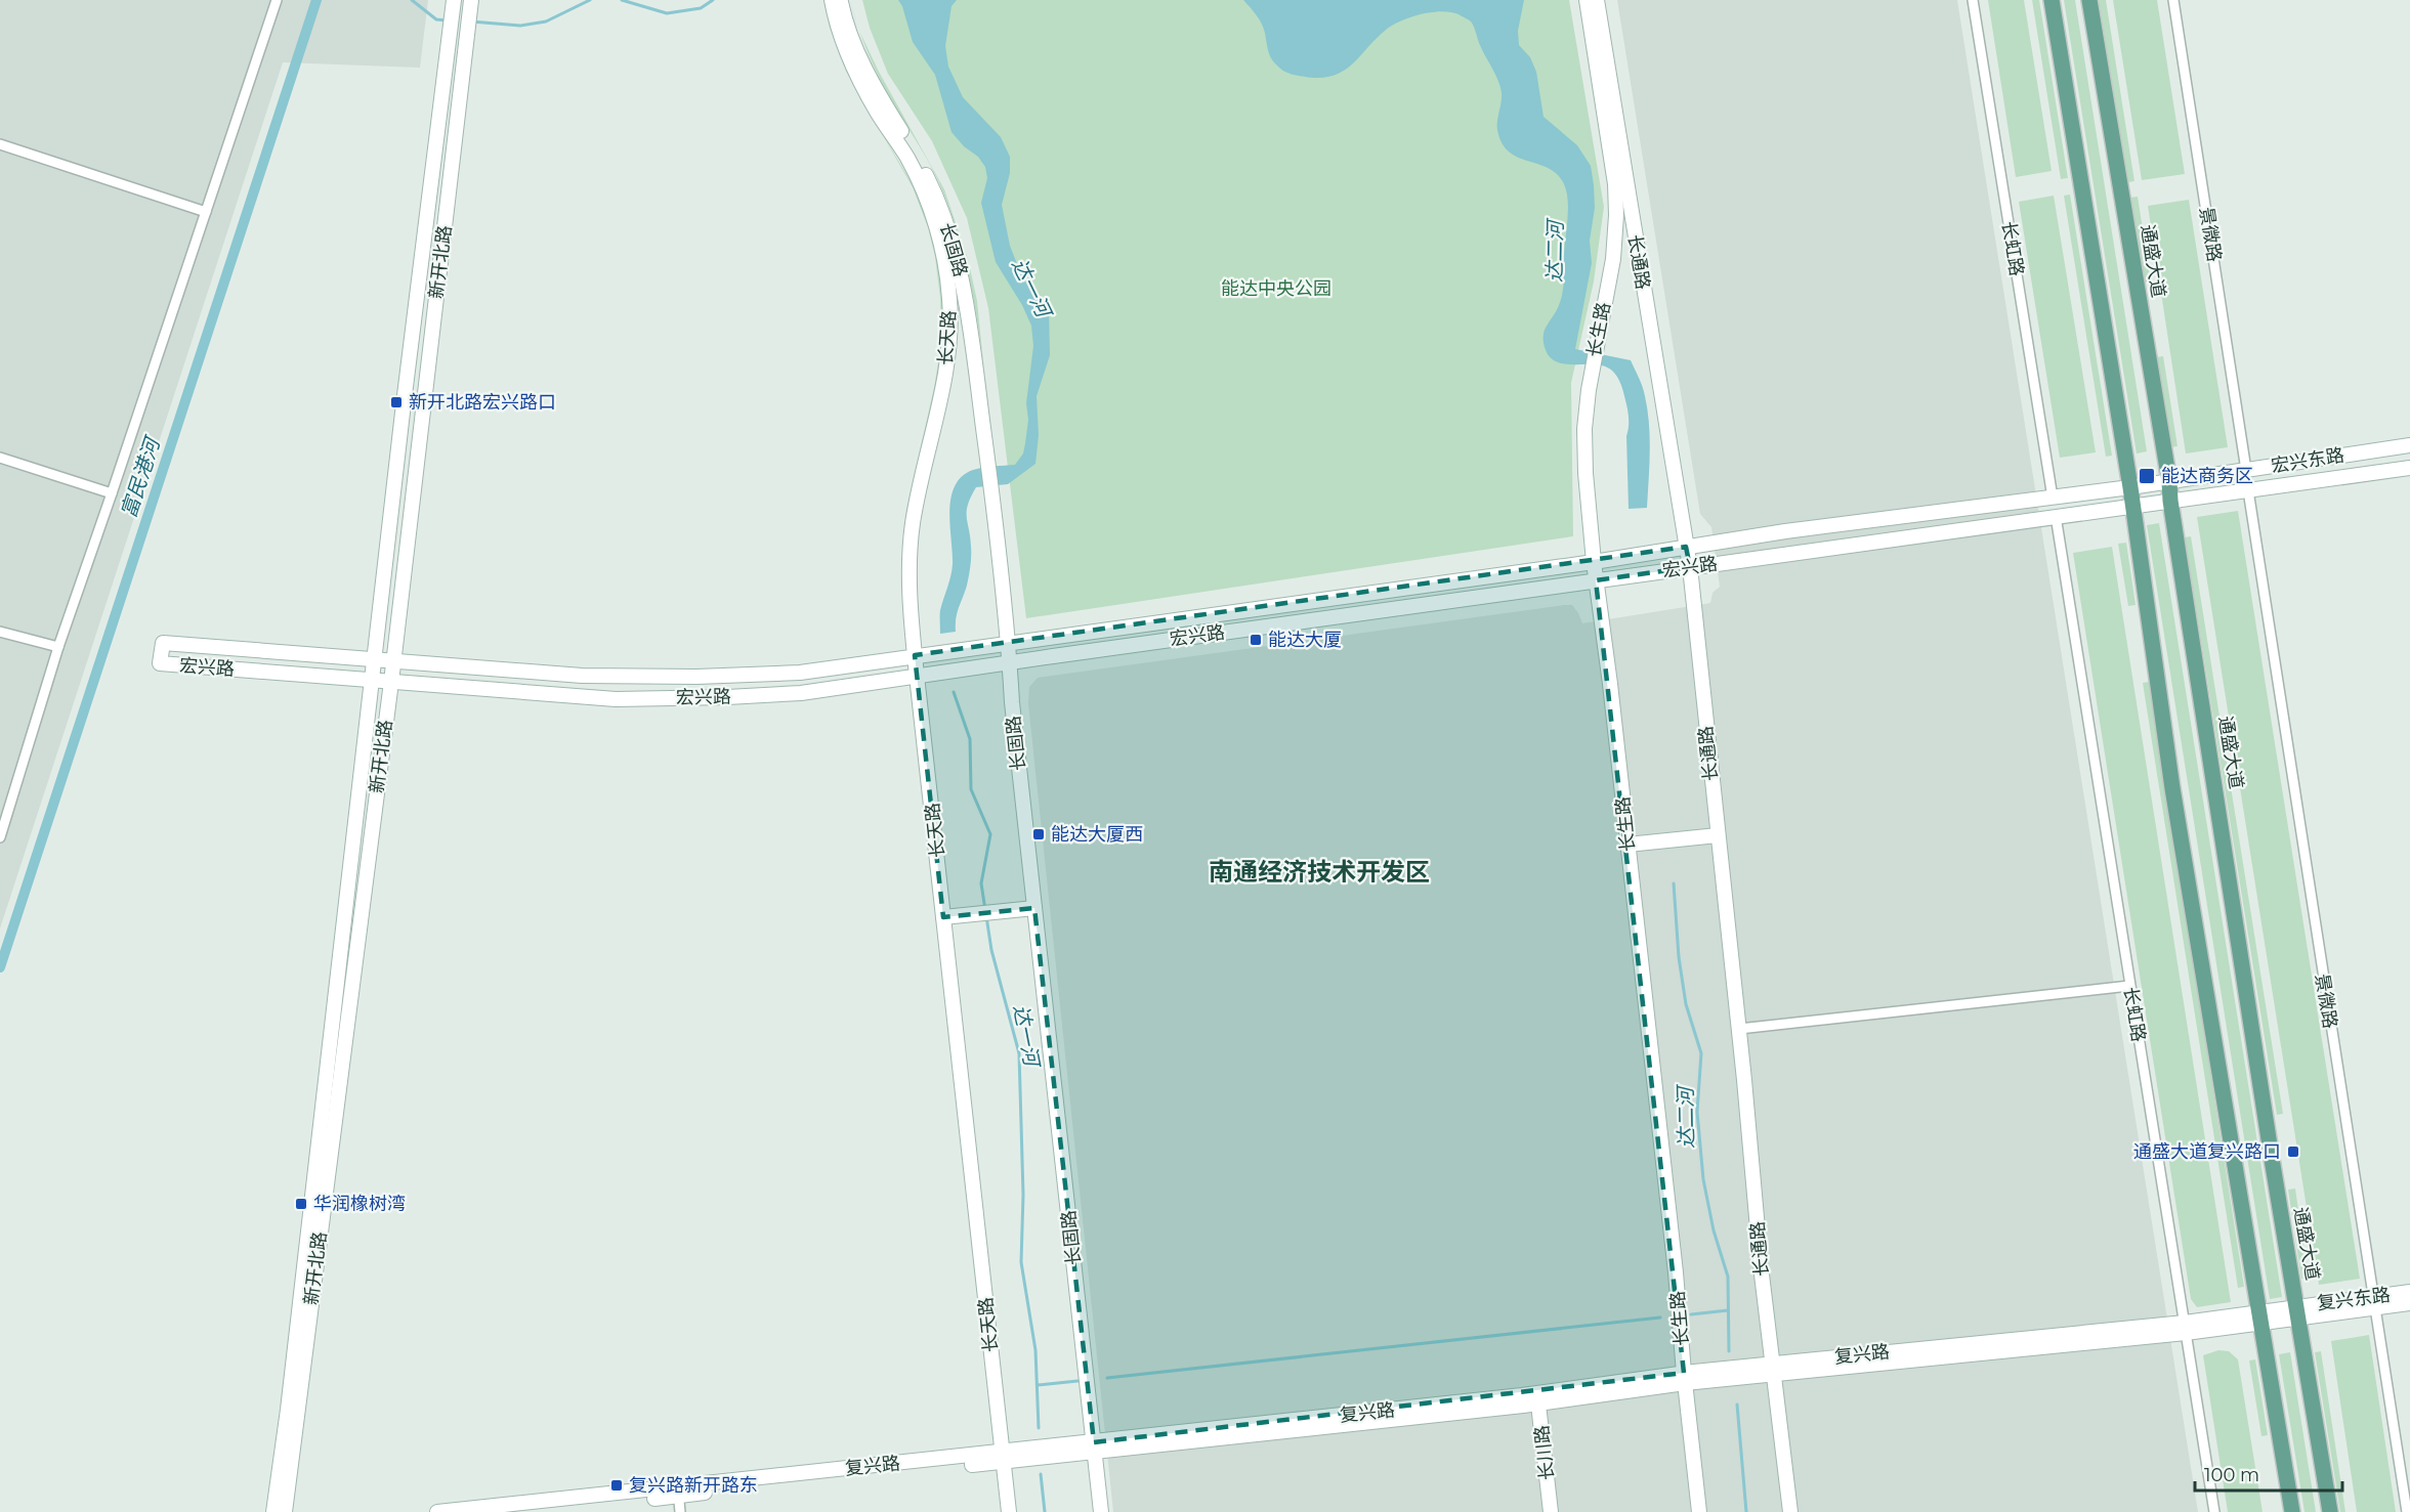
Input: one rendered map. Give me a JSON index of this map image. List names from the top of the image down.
{
  "streets": {
    "main road": ["通盛大道"],
    "street": [
      "景微路",
      "长虹路",
      "长固路",
      "新开北路",
      "长通路",
      "长生路",
      "长天路",
      "宏兴东路",
      "宏兴路",
      "复兴东路",
      "复兴路",
      "长川路"
    ]
  },
  "crossings": [
    ["景微路", "宏兴东路"],
    ["景微路", "复兴东路"],
    ["长虹路", "宏兴路"],
    ["长虹路", "复兴路"],
    ["长固路", "宏兴路"],
    ["长固路", "复兴路"],
    ["通盛大道", "宏兴东路"],
    ["通盛大道", "宏兴路"],
    ["通盛大道", "复兴东路"],
    ["通盛大道", "复兴路"],
    ["新开北路", "宏兴路"],
    ["长通路", "宏兴路"],
    ["长通路", "复兴路"],
    ["长生路", "宏兴路"],
    ["长生路", "复兴路"],
    ["长天路", "宏兴路"],
    ["长天路", "复兴路"],
    ["宏兴东路", "宏兴路"],
    ["复兴东路", "复兴路"],
    ["复兴路", "长川路"]
  ],
  "districts": ["南通经济技术开发区"],
  "water": ["达二河", "达一河", "富民港河"],
  "parks": ["能达中央公园"],
  "places": {
    "transit": [
      "新开北路宏兴路口",
      "能达商务区",
      "能达大厦",
      "能达大厦西",
      "通盛大道复兴路口",
      "华润橡树湾",
      "复兴路新开路东"
    ]
  },
  "scale_bar": "100 m"
}
